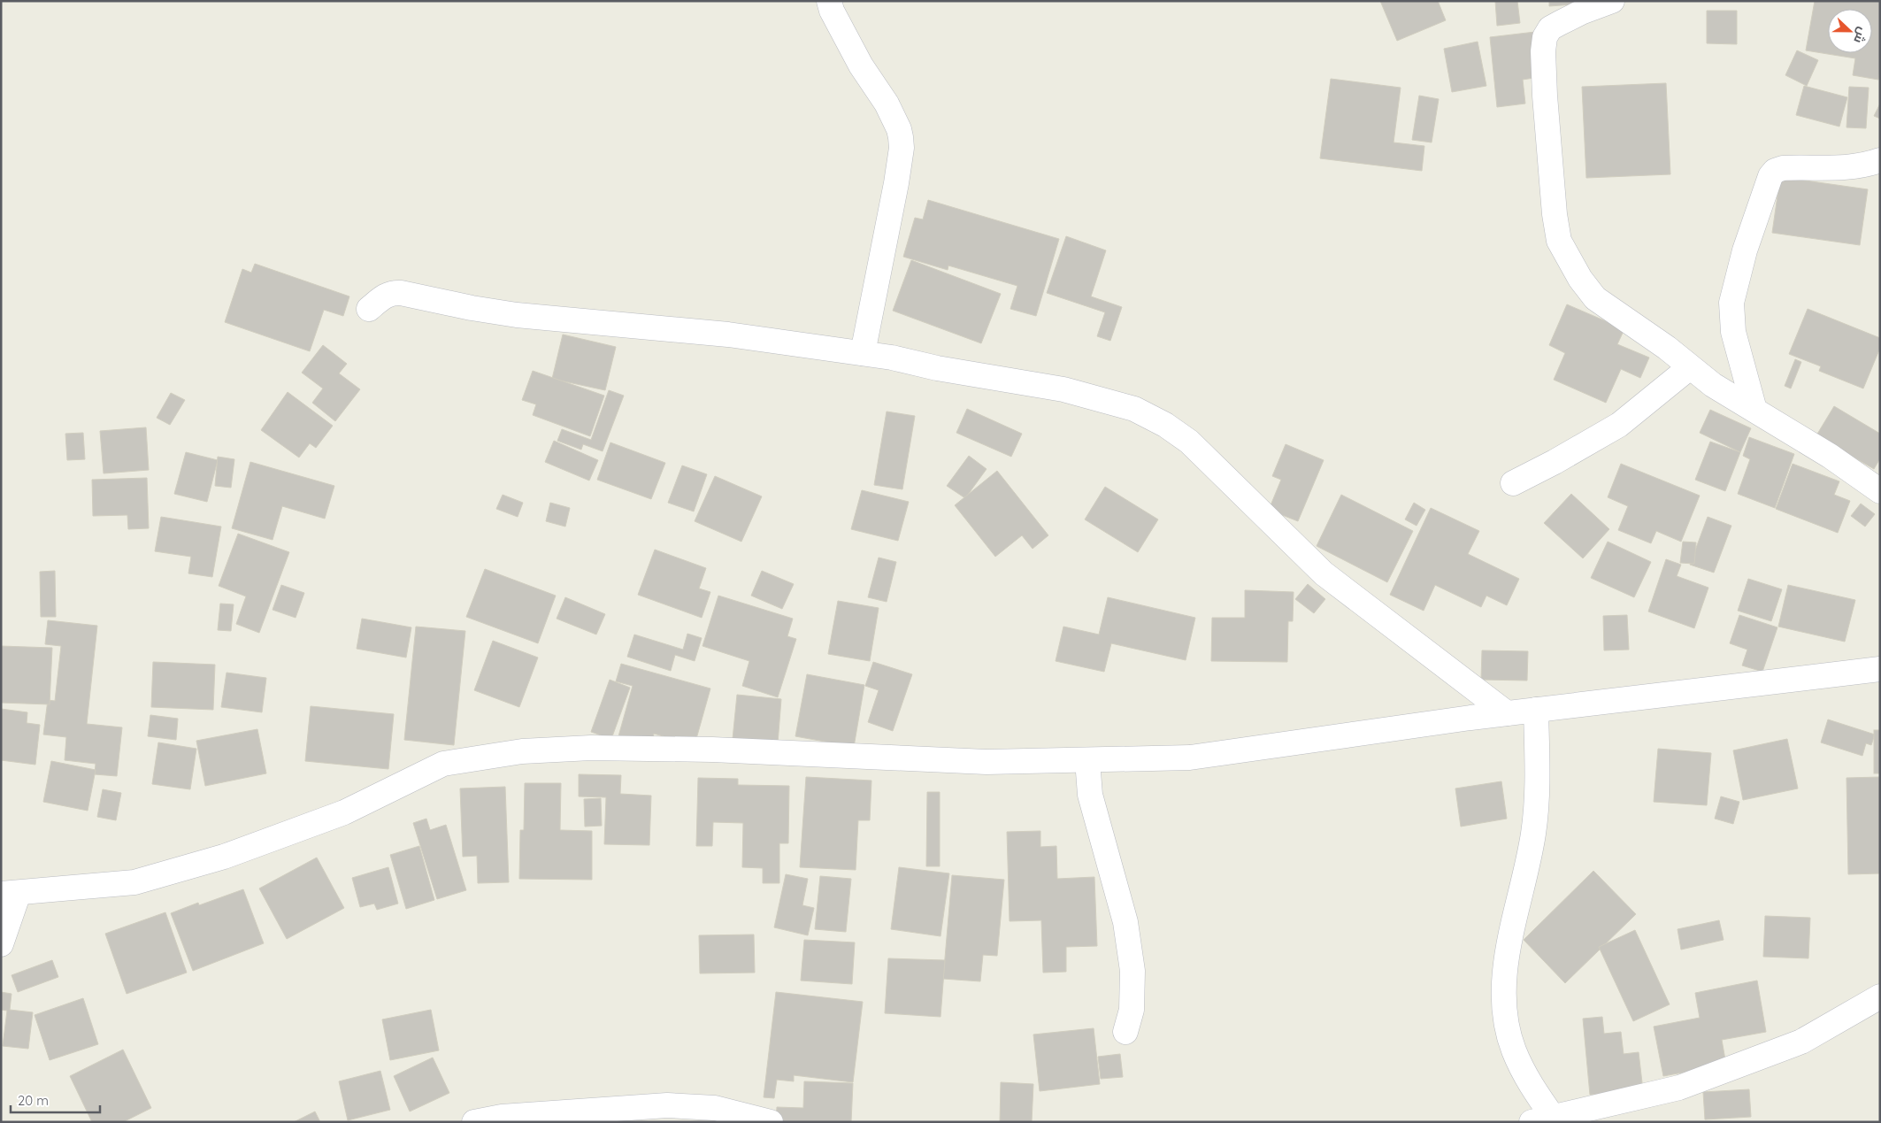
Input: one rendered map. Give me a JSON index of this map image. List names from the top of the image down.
{
  "scale_bar": "20 m",
  "north": "right"
}
